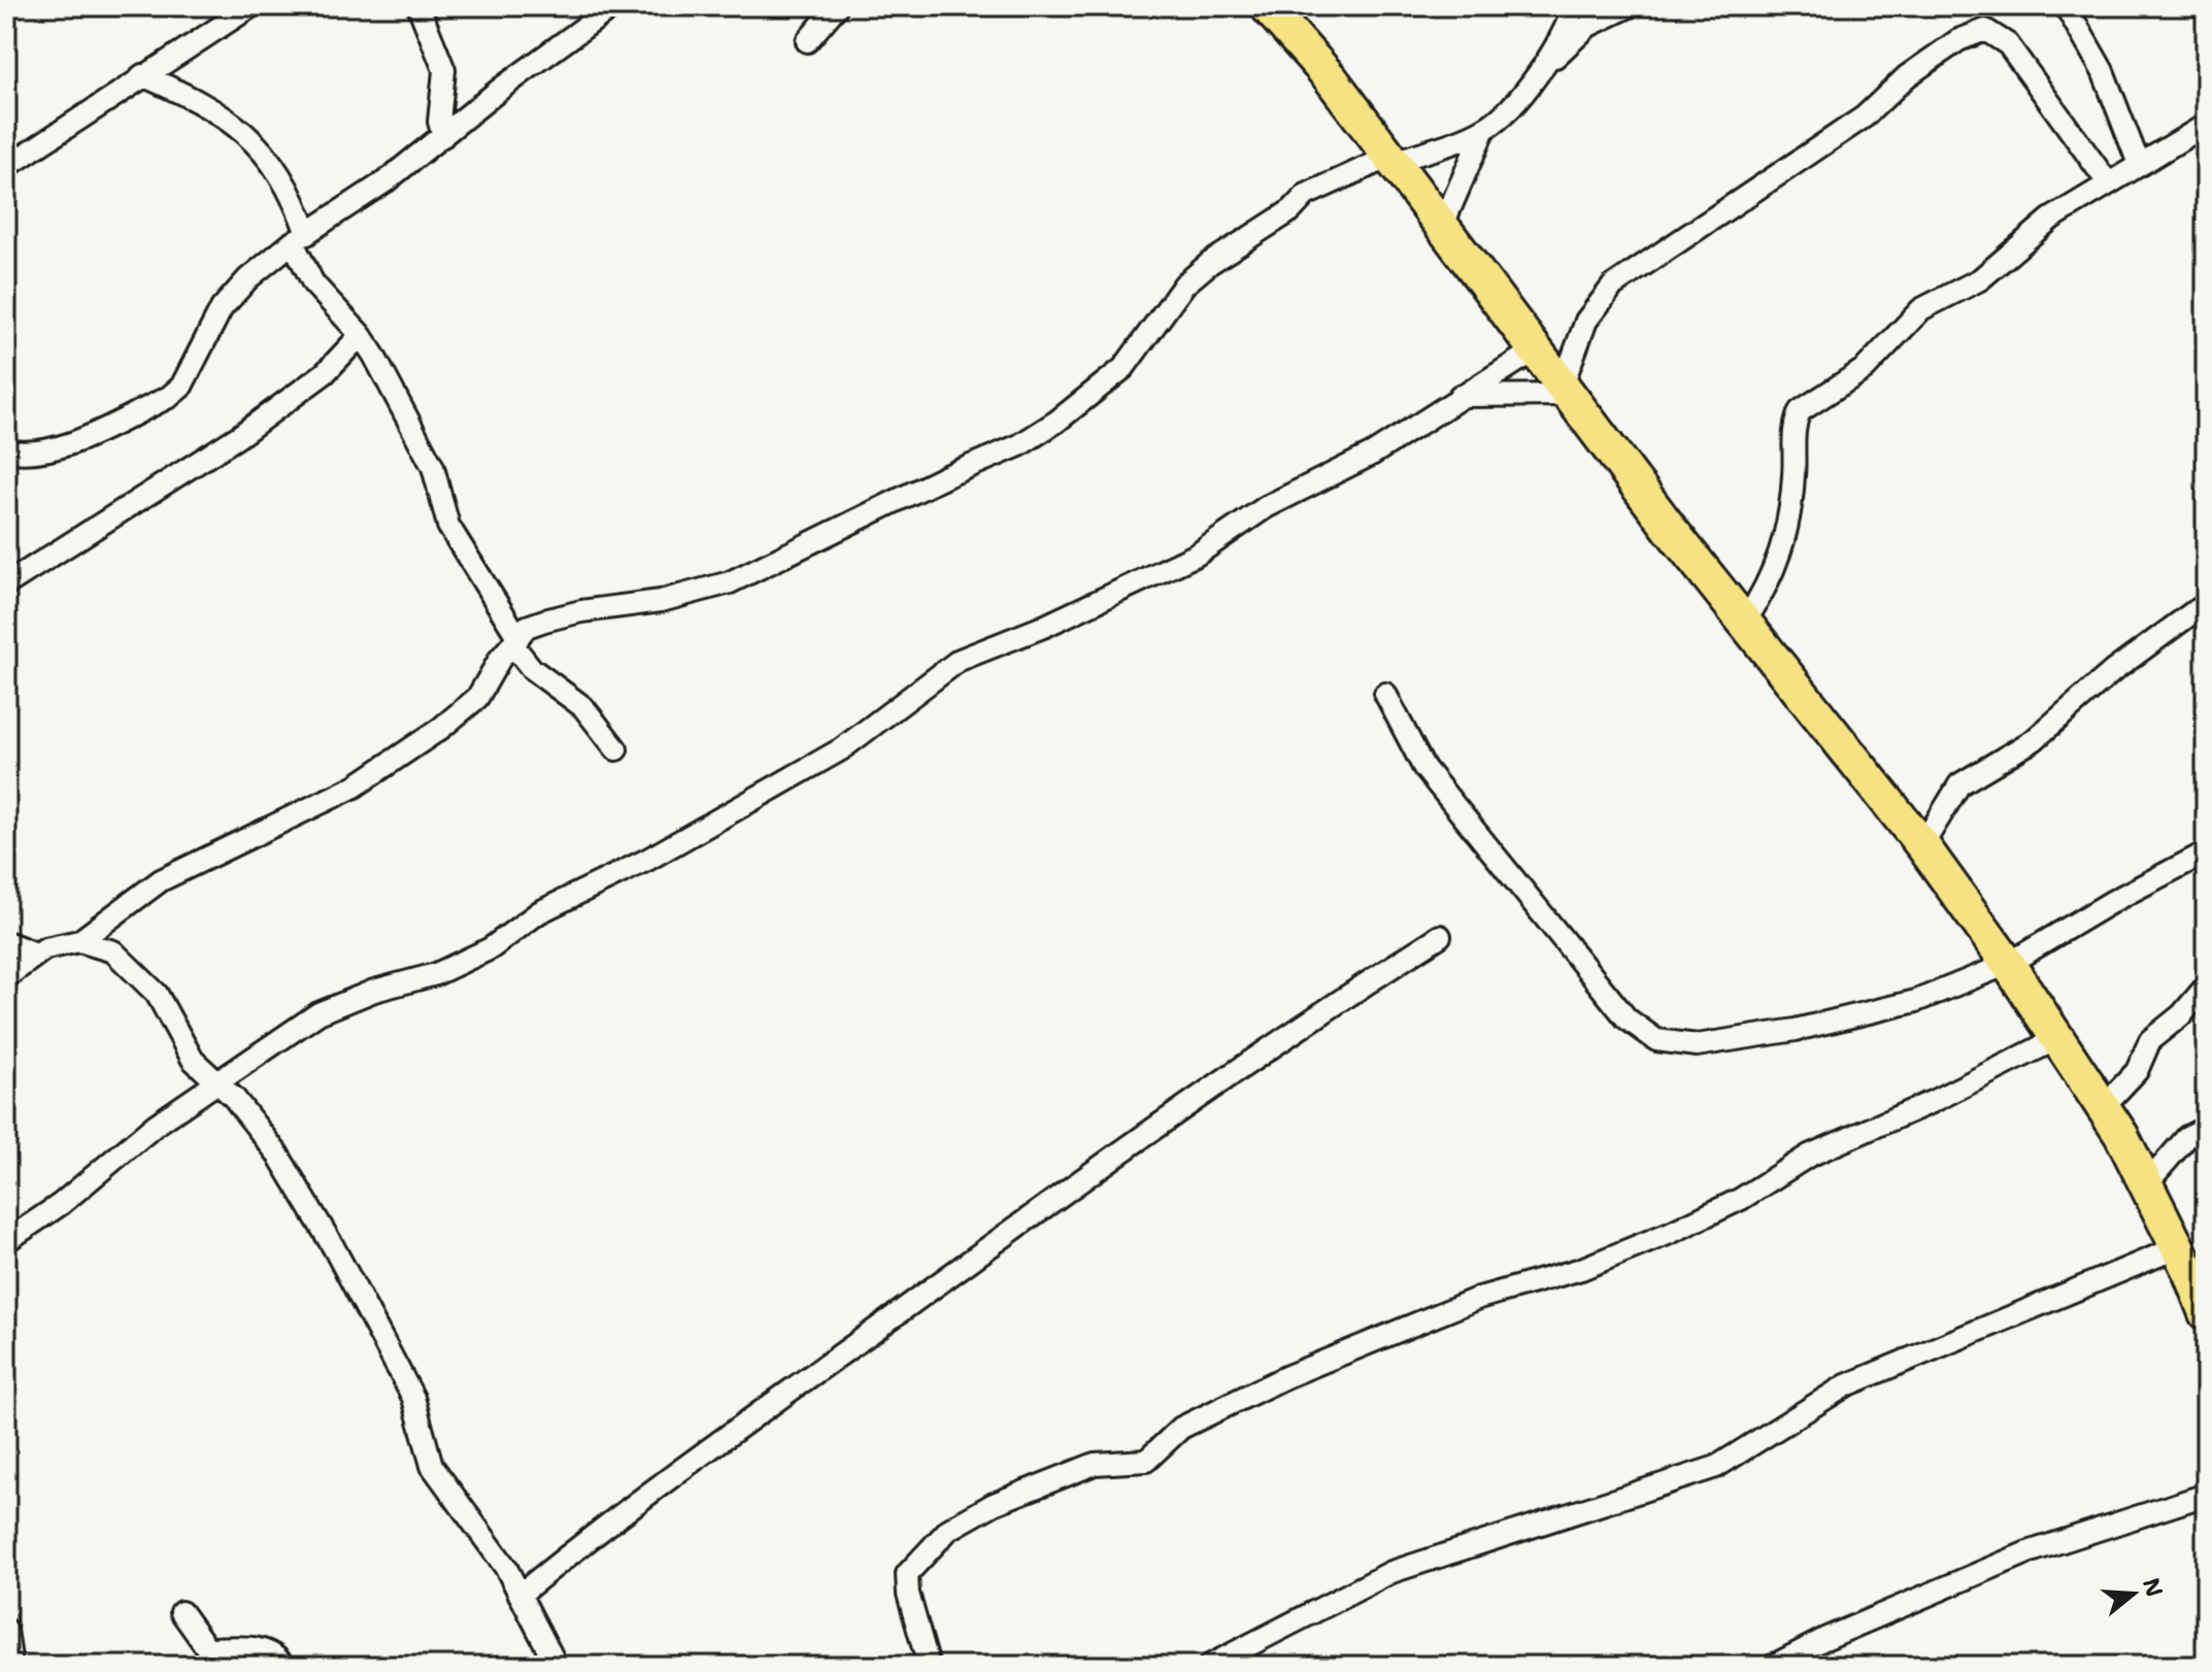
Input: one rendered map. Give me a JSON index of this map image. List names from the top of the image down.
{
  "north": "right"
}
